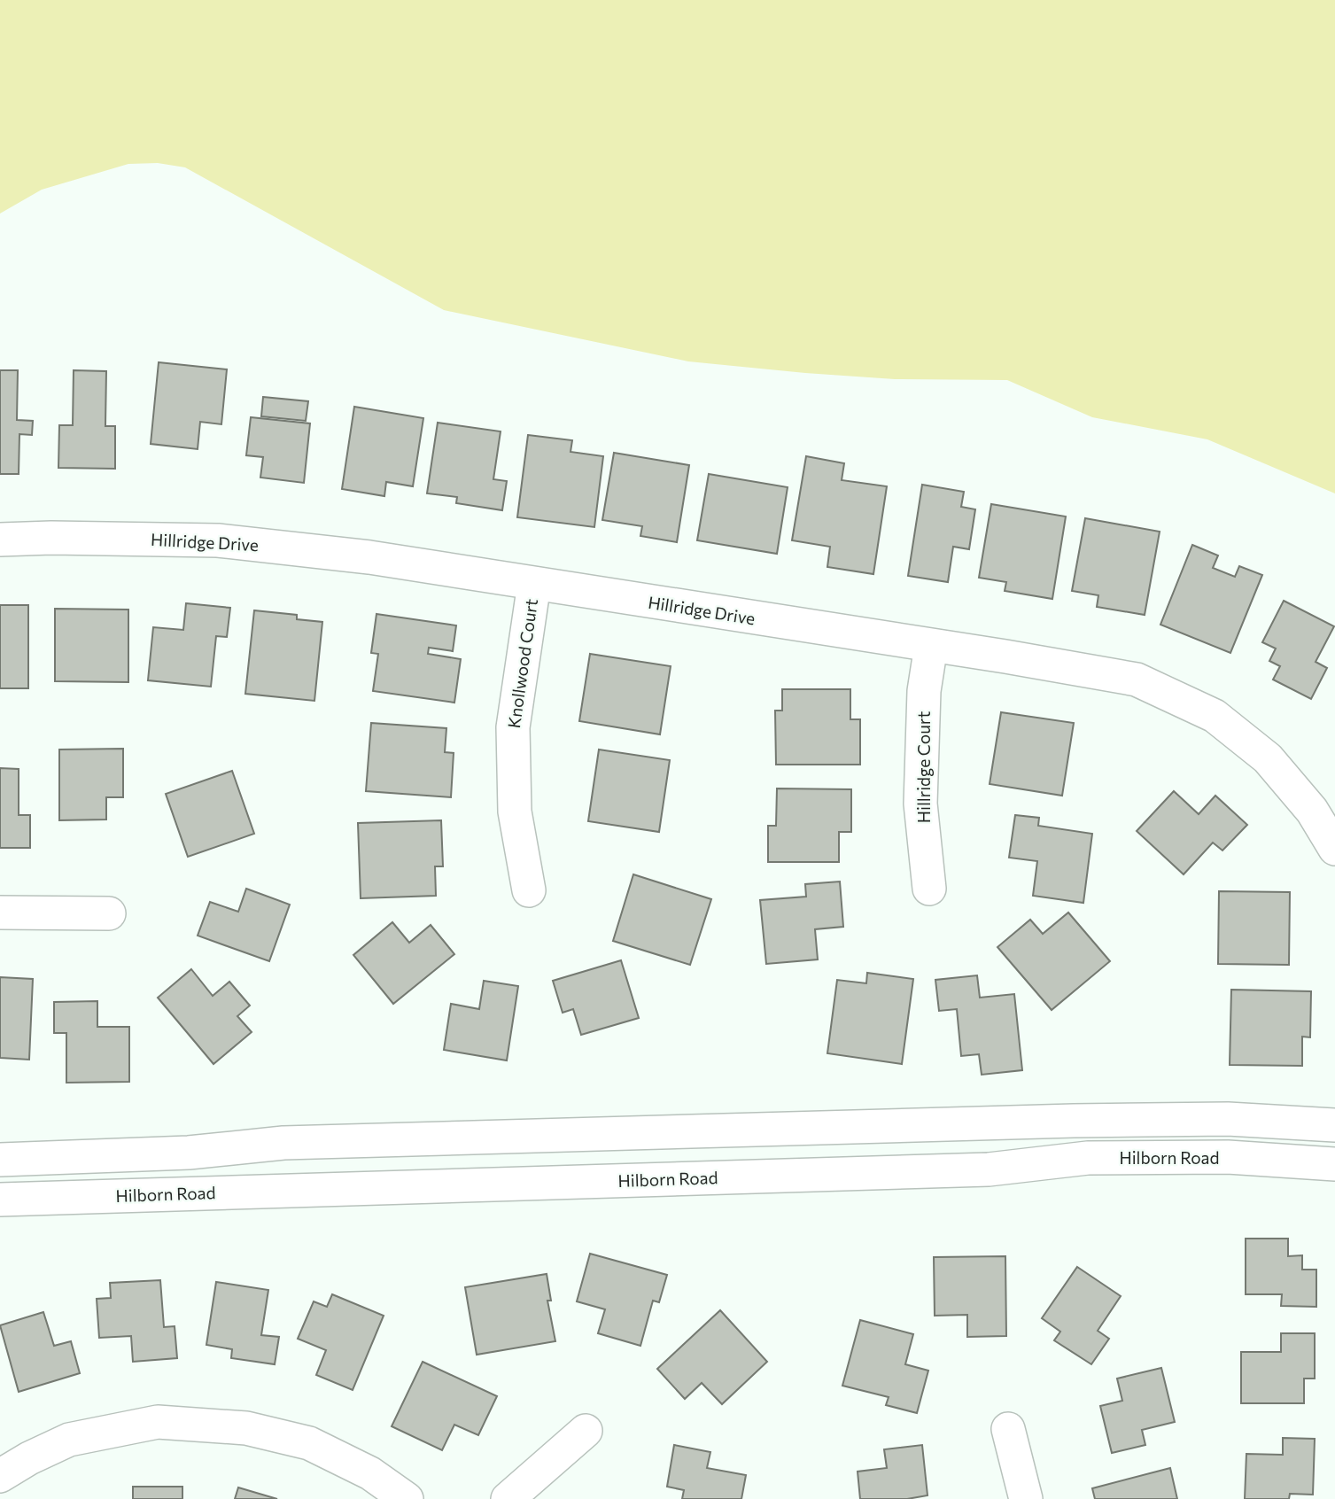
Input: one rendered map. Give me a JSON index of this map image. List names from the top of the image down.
{
  "streets": {
    "street": [
      "Hillridge Drive",
      "Knollwood Court",
      "Hillridge Court",
      "Hilborn Road"
    ]
  },
  "crossings": [
    ["Hillridge Drive", "Knollwood Court"],
    ["Hillridge Drive", "Hillridge Court"]
  ]
}
